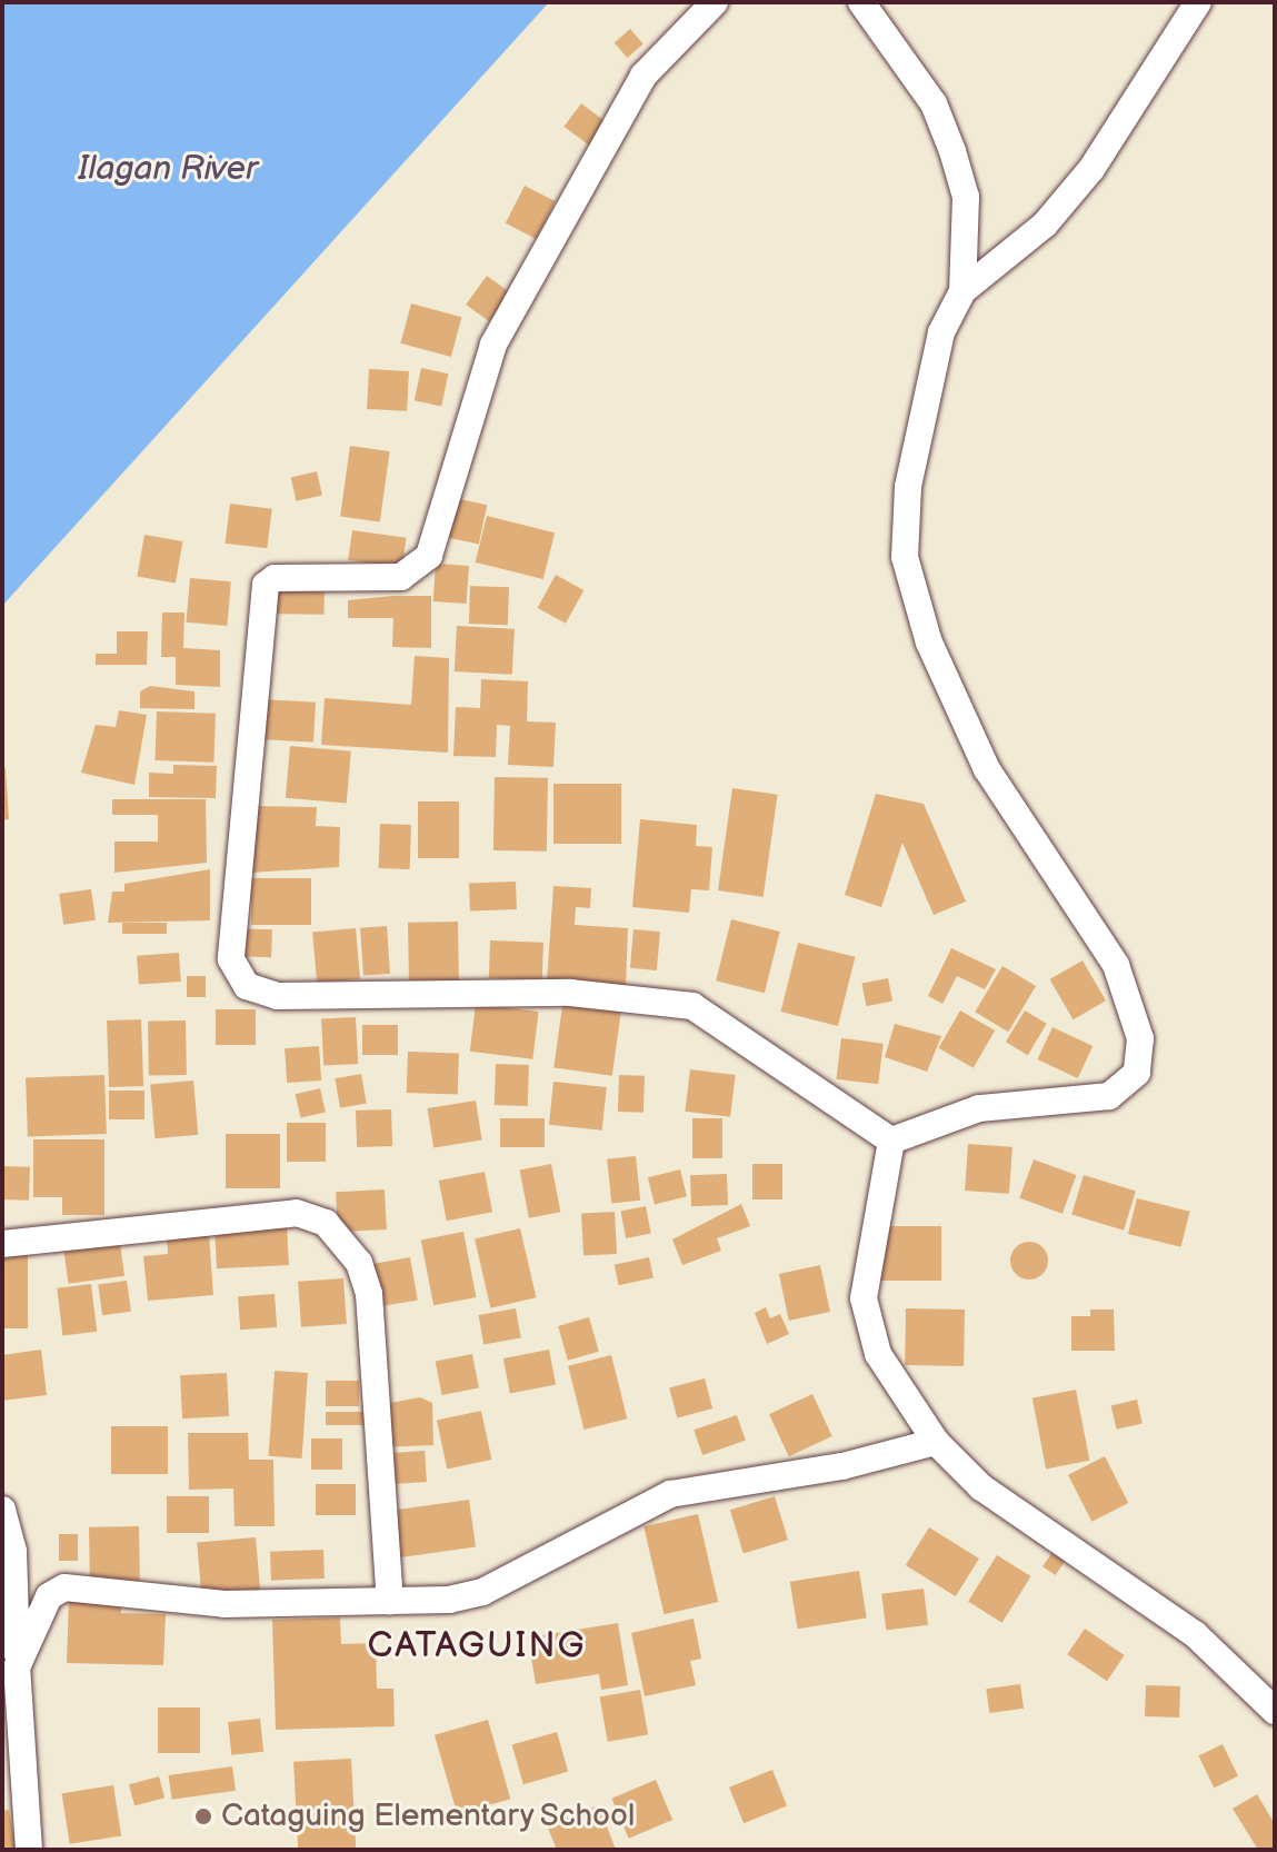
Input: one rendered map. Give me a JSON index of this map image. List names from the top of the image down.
{
  "districts": ["CATAGUING"],
  "water": ["Ilagan River"],
  "places": ["Cataguing Elementary School"]
}
